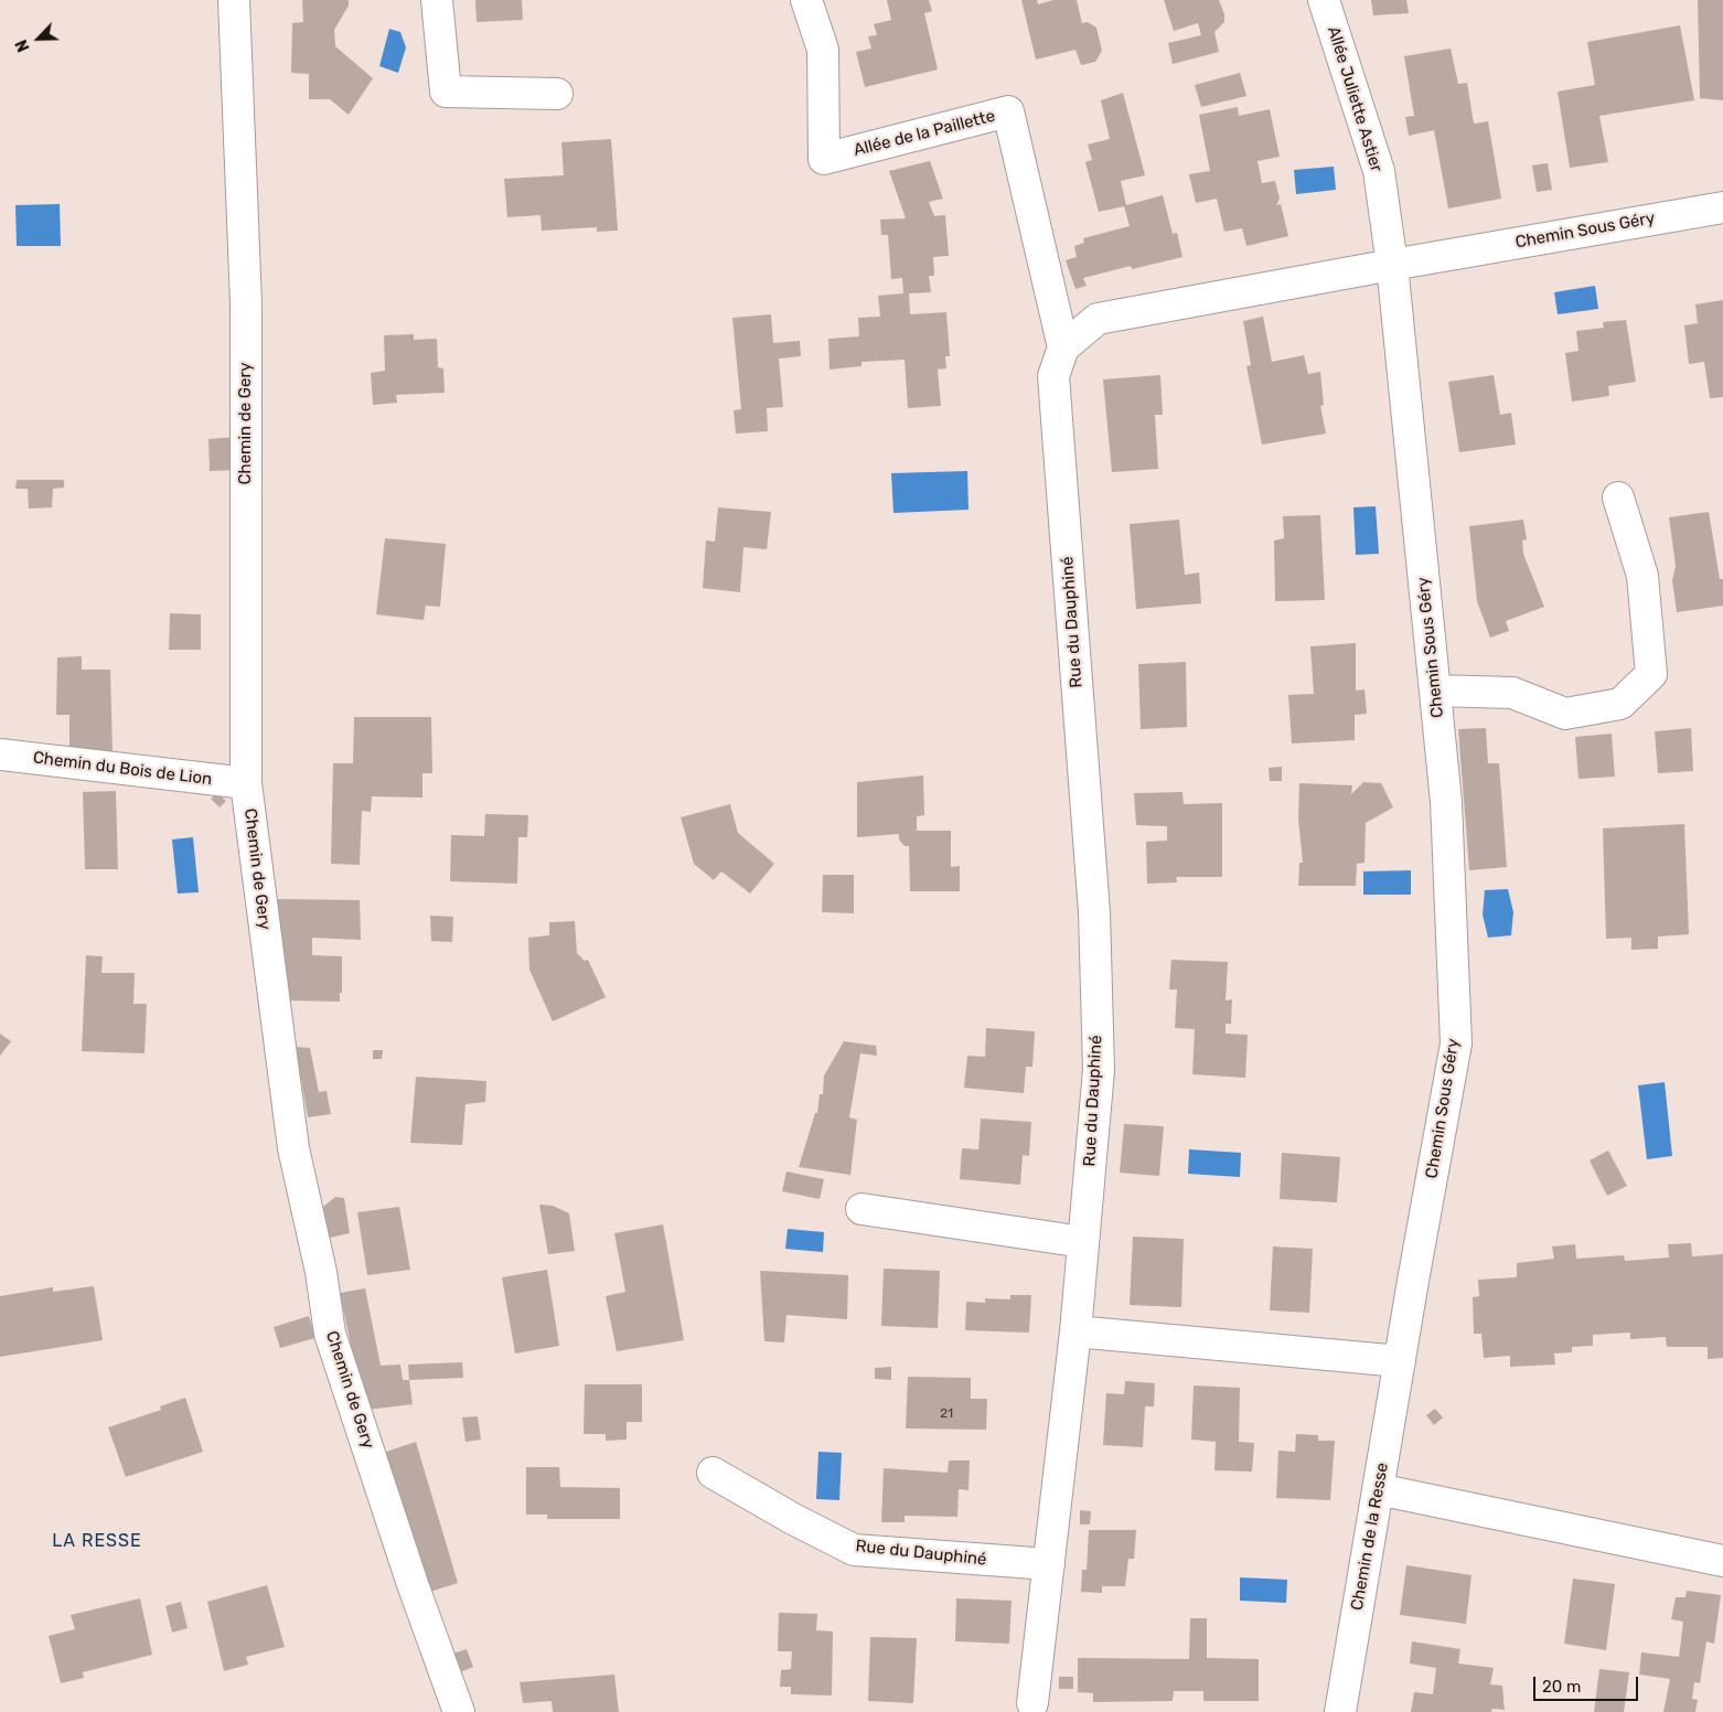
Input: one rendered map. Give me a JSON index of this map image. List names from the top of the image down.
{
  "streets": {
    "street": [
      "Allée Juliette Astier",
      "Allée de la Paillette",
      "Chemin Sous Géry",
      "Chemin de Gery",
      "Rue du Dauphiné",
      "Chemin du Bois de Lion",
      "Chemin de la Resse"
    ]
  },
  "crossings": [
    ["Allée Juliette Astier", "Chemin Sous Géry"],
    ["Allée de la Paillette", "Rue du Dauphiné"],
    ["Chemin Sous Géry", "Chemin de la Resse"],
    ["Chemin de Gery", "Chemin du Bois de Lion"]
  ],
  "districts": ["LA RESSE"],
  "house_numbers": ["21"],
  "scale_bar": "20 m",
  "north": "bottom left"
}
